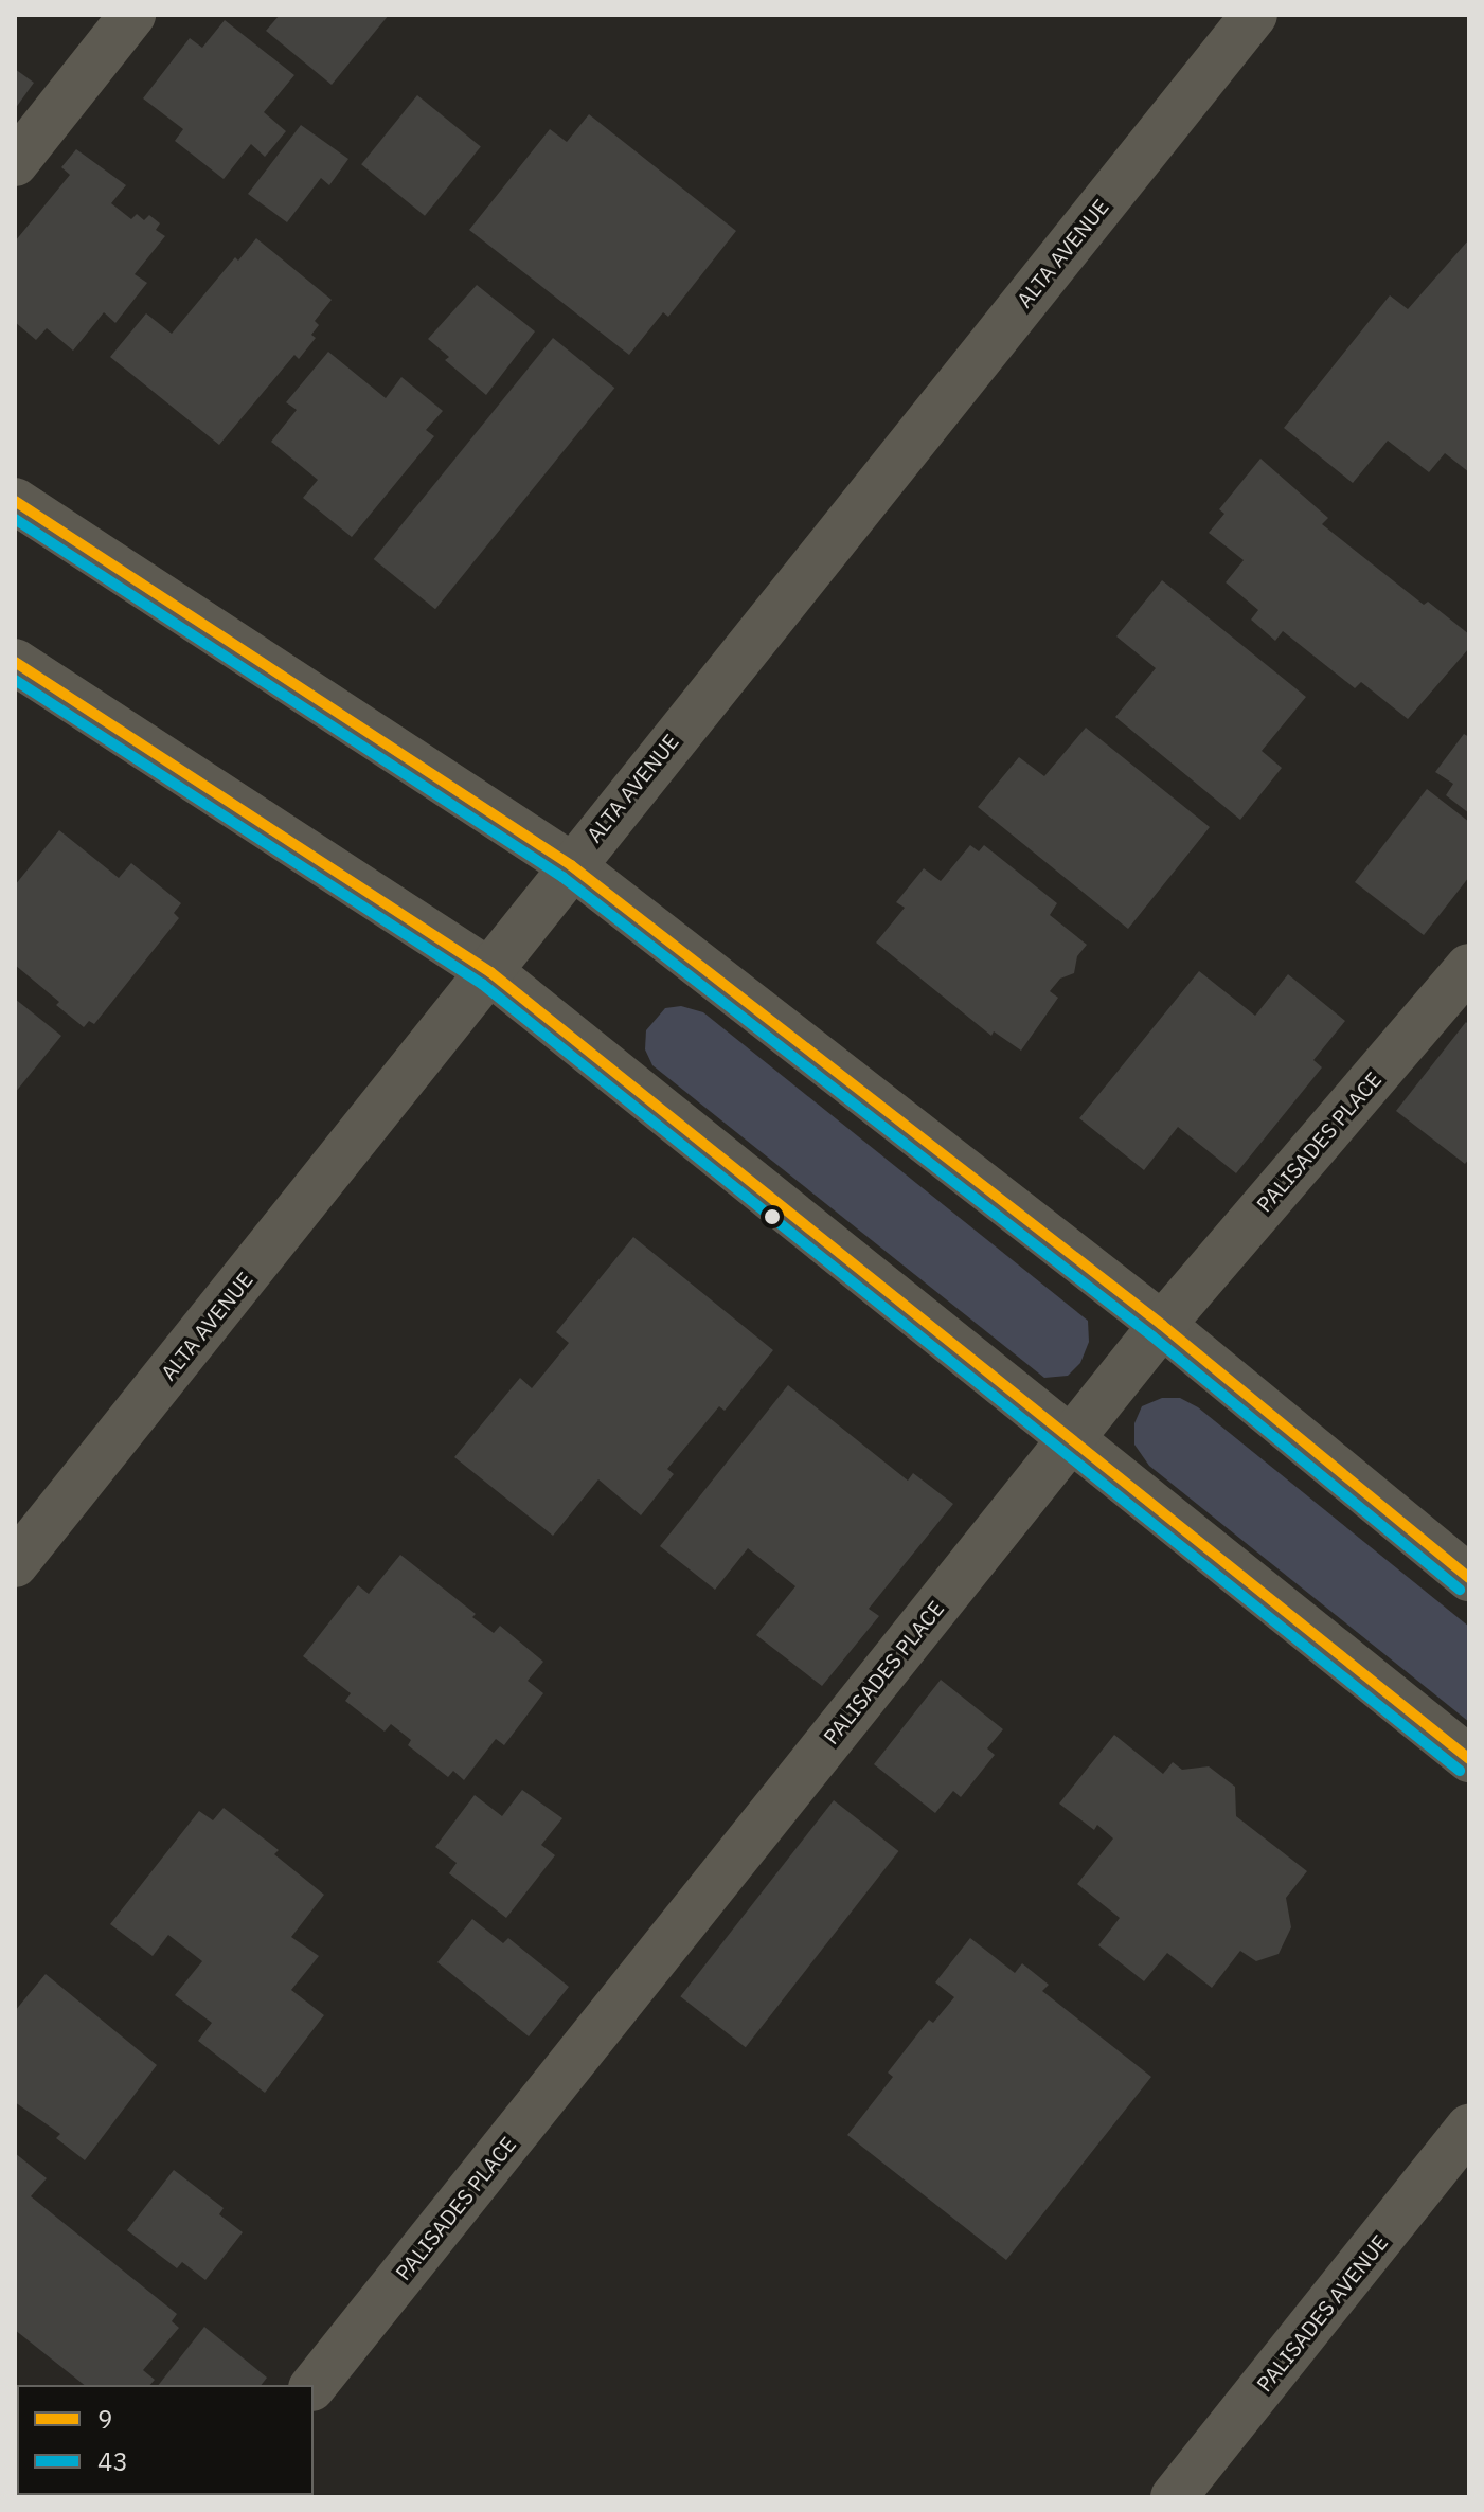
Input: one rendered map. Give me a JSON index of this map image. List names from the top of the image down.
{
  "streets": {
    "street": ["ALTA AVENUE", "PALISADES PLACE", "PALISADES AVENUE"]
  },
  "lines": ["transit line 9", "transit line 43"],
  "legend": ["9", "43"]
}
